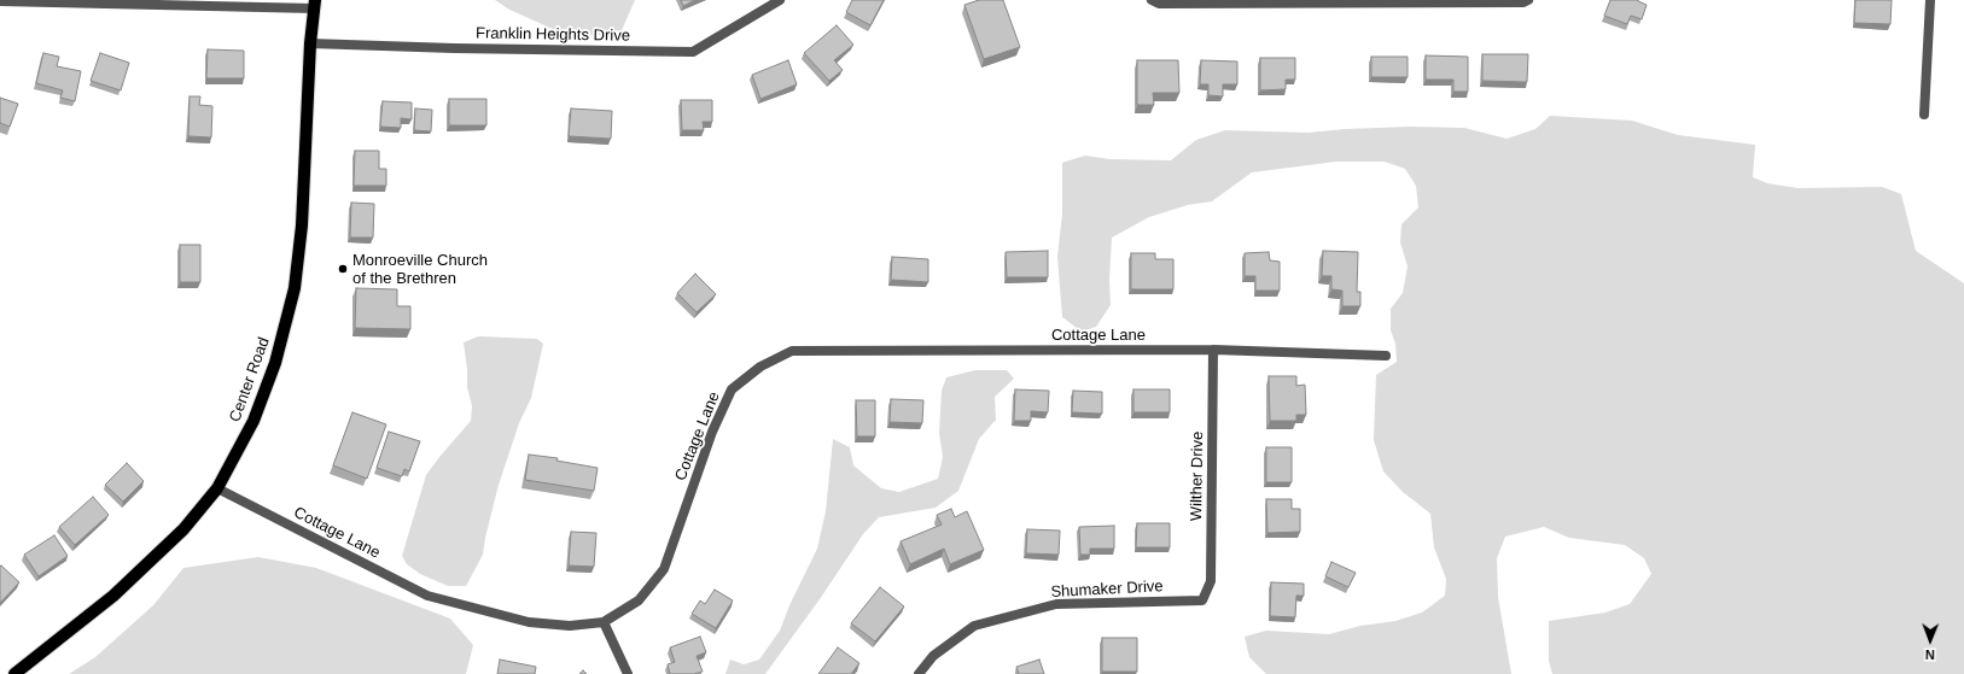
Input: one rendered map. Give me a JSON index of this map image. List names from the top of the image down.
{
  "streets": {
    "main road": ["Center Road"],
    "street": [
      "Franklin Heights Drive",
      "Cottage Lane",
      "Wilther Drive",
      "Shumaker Drive"
    ]
  },
  "crossings": [
    ["Franklin Heights Drive", "Center Road"],
    ["Cottage Lane", "Center Road"],
    ["Cottage Lane", "Wilther Drive"],
    ["Wilther Drive", "Shumaker Drive"]
  ],
  "places": ["Monroeville Church of the Brethren"],
  "north": "bottom"
}
